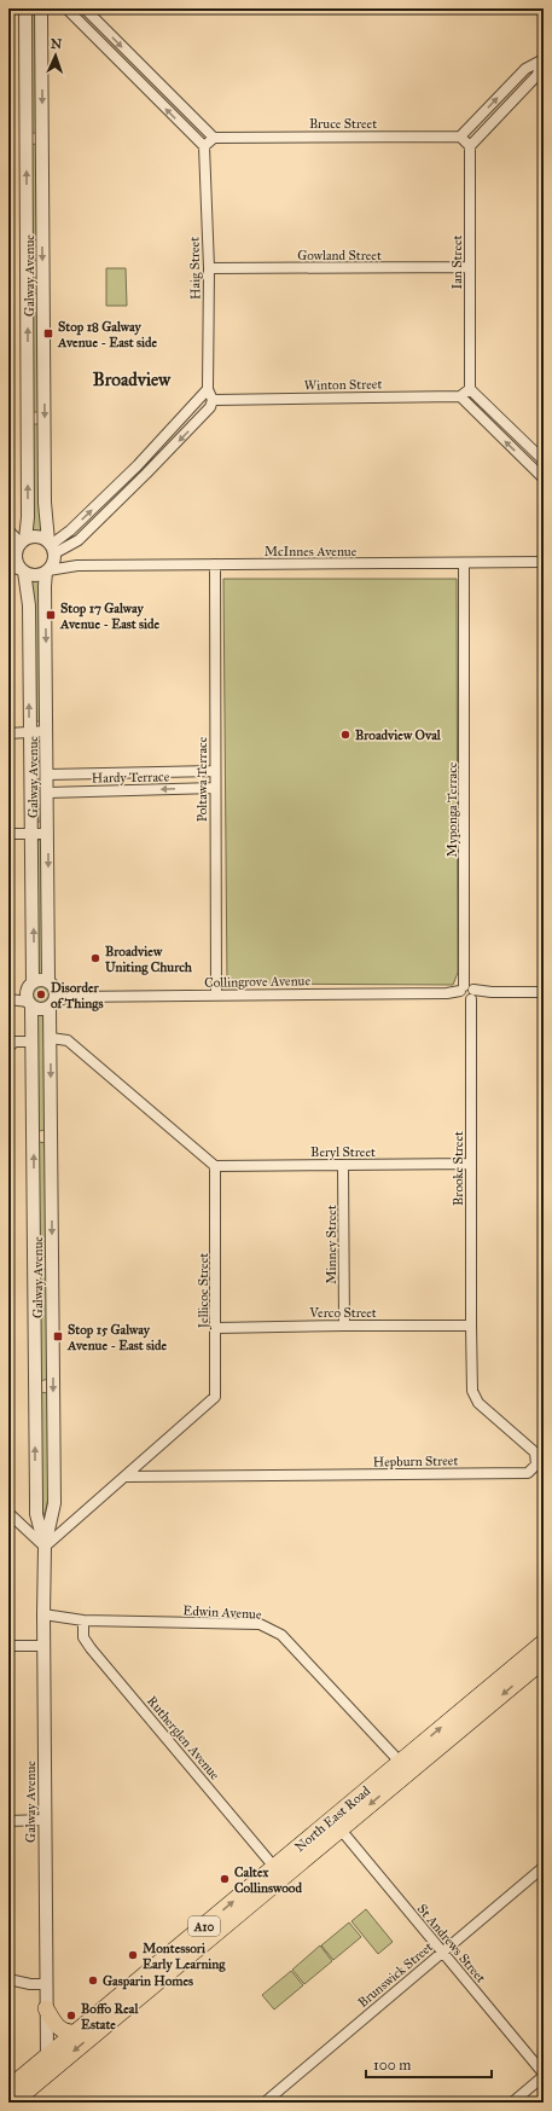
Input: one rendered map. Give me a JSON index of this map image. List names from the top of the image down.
{
  "streets": {
    "highway": ["North East Road", "A10"],
    "street": [
      "Bruce Street",
      "Gowland Street",
      "Ian Street",
      "Haig Street",
      "Galway Avenue",
      "Winton Street",
      "McInnes Avenue",
      "Hardy Terrace",
      "Poltawa Terrace",
      "Myponga Terrace",
      "Collingrove Avenue",
      "Beryl Street",
      "Brooke Street",
      "Minney Street",
      "Jellicoe Street",
      "Verco Street",
      "Hepburn Street",
      "Edwin Avenue",
      "Rutherglen Avenue",
      "St Andrews Street",
      "Brunswick Street"
    ]
  },
  "crossings": [
    ["Gowland Street", "Ian Street"],
    ["Gowland Street", "Haig Street"],
    ["Haig Street", "Winton Street"],
    ["Galway Avenue", "McInnes Avenue"],
    ["Galway Avenue", "Hardy Terrace"],
    ["Galway Avenue", "Collingrove Avenue"],
    ["Galway Avenue", "Jellicoe Street"],
    ["Galway Avenue", "Edwin Avenue"],
    ["Galway Avenue", "North East Road"],
    ["McInnes Avenue", "Poltawa Terrace"],
    ["McInnes Avenue", "Myponga Terrace"],
    ["Hardy Terrace", "Poltawa Terrace"],
    ["Poltawa Terrace", "Collingrove Avenue"],
    ["Myponga Terrace", "Collingrove Avenue"],
    ["Myponga Terrace", "Brooke Street"],
    ["Collingrove Avenue", "Brooke Street"],
    ["Beryl Street", "Brooke Street"],
    ["Beryl Street", "Minney Street"],
    ["Beryl Street", "Jellicoe Street"],
    ["Brooke Street", "Verco Street"],
    ["Brooke Street", "Hepburn Street"],
    ["Minney Street", "Verco Street"],
    ["Jellicoe Street", "Verco Street"],
    ["Jellicoe Street", "Hepburn Street"],
    ["Verco Street", "Hepburn Street"],
    ["Edwin Avenue", "Rutherglen Avenue"],
    ["Edwin Avenue", "North East Road"],
    ["Rutherglen Avenue", "North East Road"],
    ["North East Road", "St Andrews Street"],
    ["St Andrews Street", "Brunswick Street"]
  ],
  "districts": ["Broadview"],
  "places": {
    "transit": ["Stop 18 Galway Avenue - East side", "Stop 17 Galway Avenue - East side", "Stop 15 Galway Avenue - East side"],
    "other": [
      "Broadview Oval",
      "Broadview Uniting Church",
      "Disorder of Things",
      "Caltex Collinswood",
      "Montessori Early Learning",
      "Gasparin Homes",
      "Boffo Real Estate"
    ]
  },
  "scale_bar": "100 m",
  "north": "top"
}
